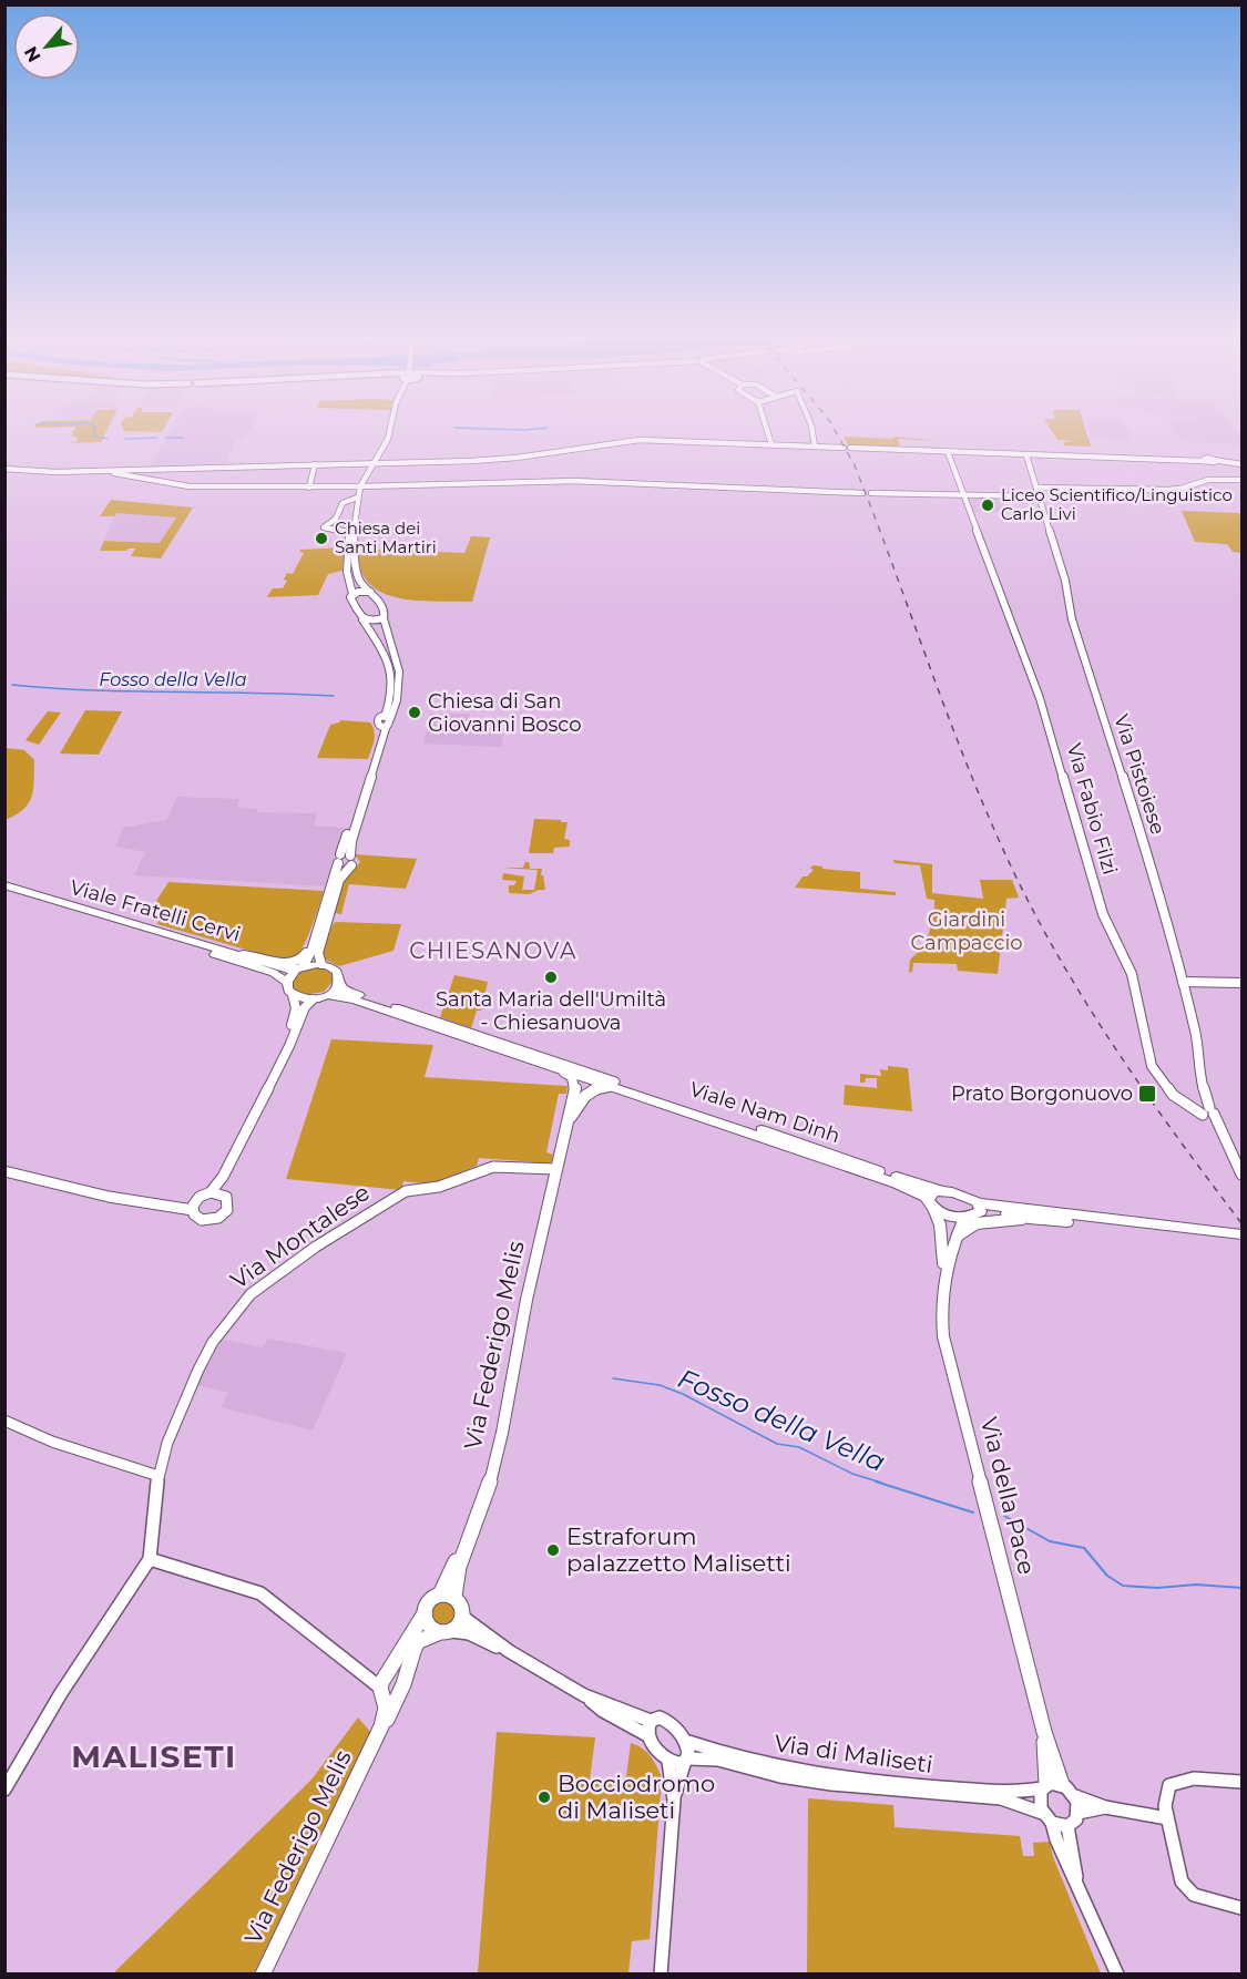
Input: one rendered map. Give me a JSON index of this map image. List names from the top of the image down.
{
  "streets": {
    "main road": [
      "Viale Fratelli Cervi",
      "Viale Nam Dinh",
      "Via Federigo Melis",
      "Via della Pace"
    ],
    "street": [
      "Via Pistoiese",
      "Via Fabio Filzi",
      "Via Montalese",
      "Via di Maliseti"
    ]
  },
  "crossings": [
    ["Via Pistoiese", "Via Fabio Filzi"],
    ["Via Montalese", "Via Federigo Melis"],
    ["Via Federigo Melis", "Via di Maliseti"]
  ],
  "districts": ["CHIESANOVA", "MALISETI"],
  "water": ["Fosso della Vella"],
  "parks": ["Giardini Campaccio"],
  "places": {
    "other": [
      "Liceo Scientifico/Linguistico Carlo Livi",
      "Chiesa dei Santi Martiri",
      "Chiesa di San Giovanni Bosco",
      "Santa Maria dell'Umiltà - Chiesanuova",
      "Estraforum palazzetto Malisetti",
      "Bocciodromo di Maliseti"
    ],
    "transit": ["Prato Borgonuovo"]
  },
  "north": "bottom left"
}
